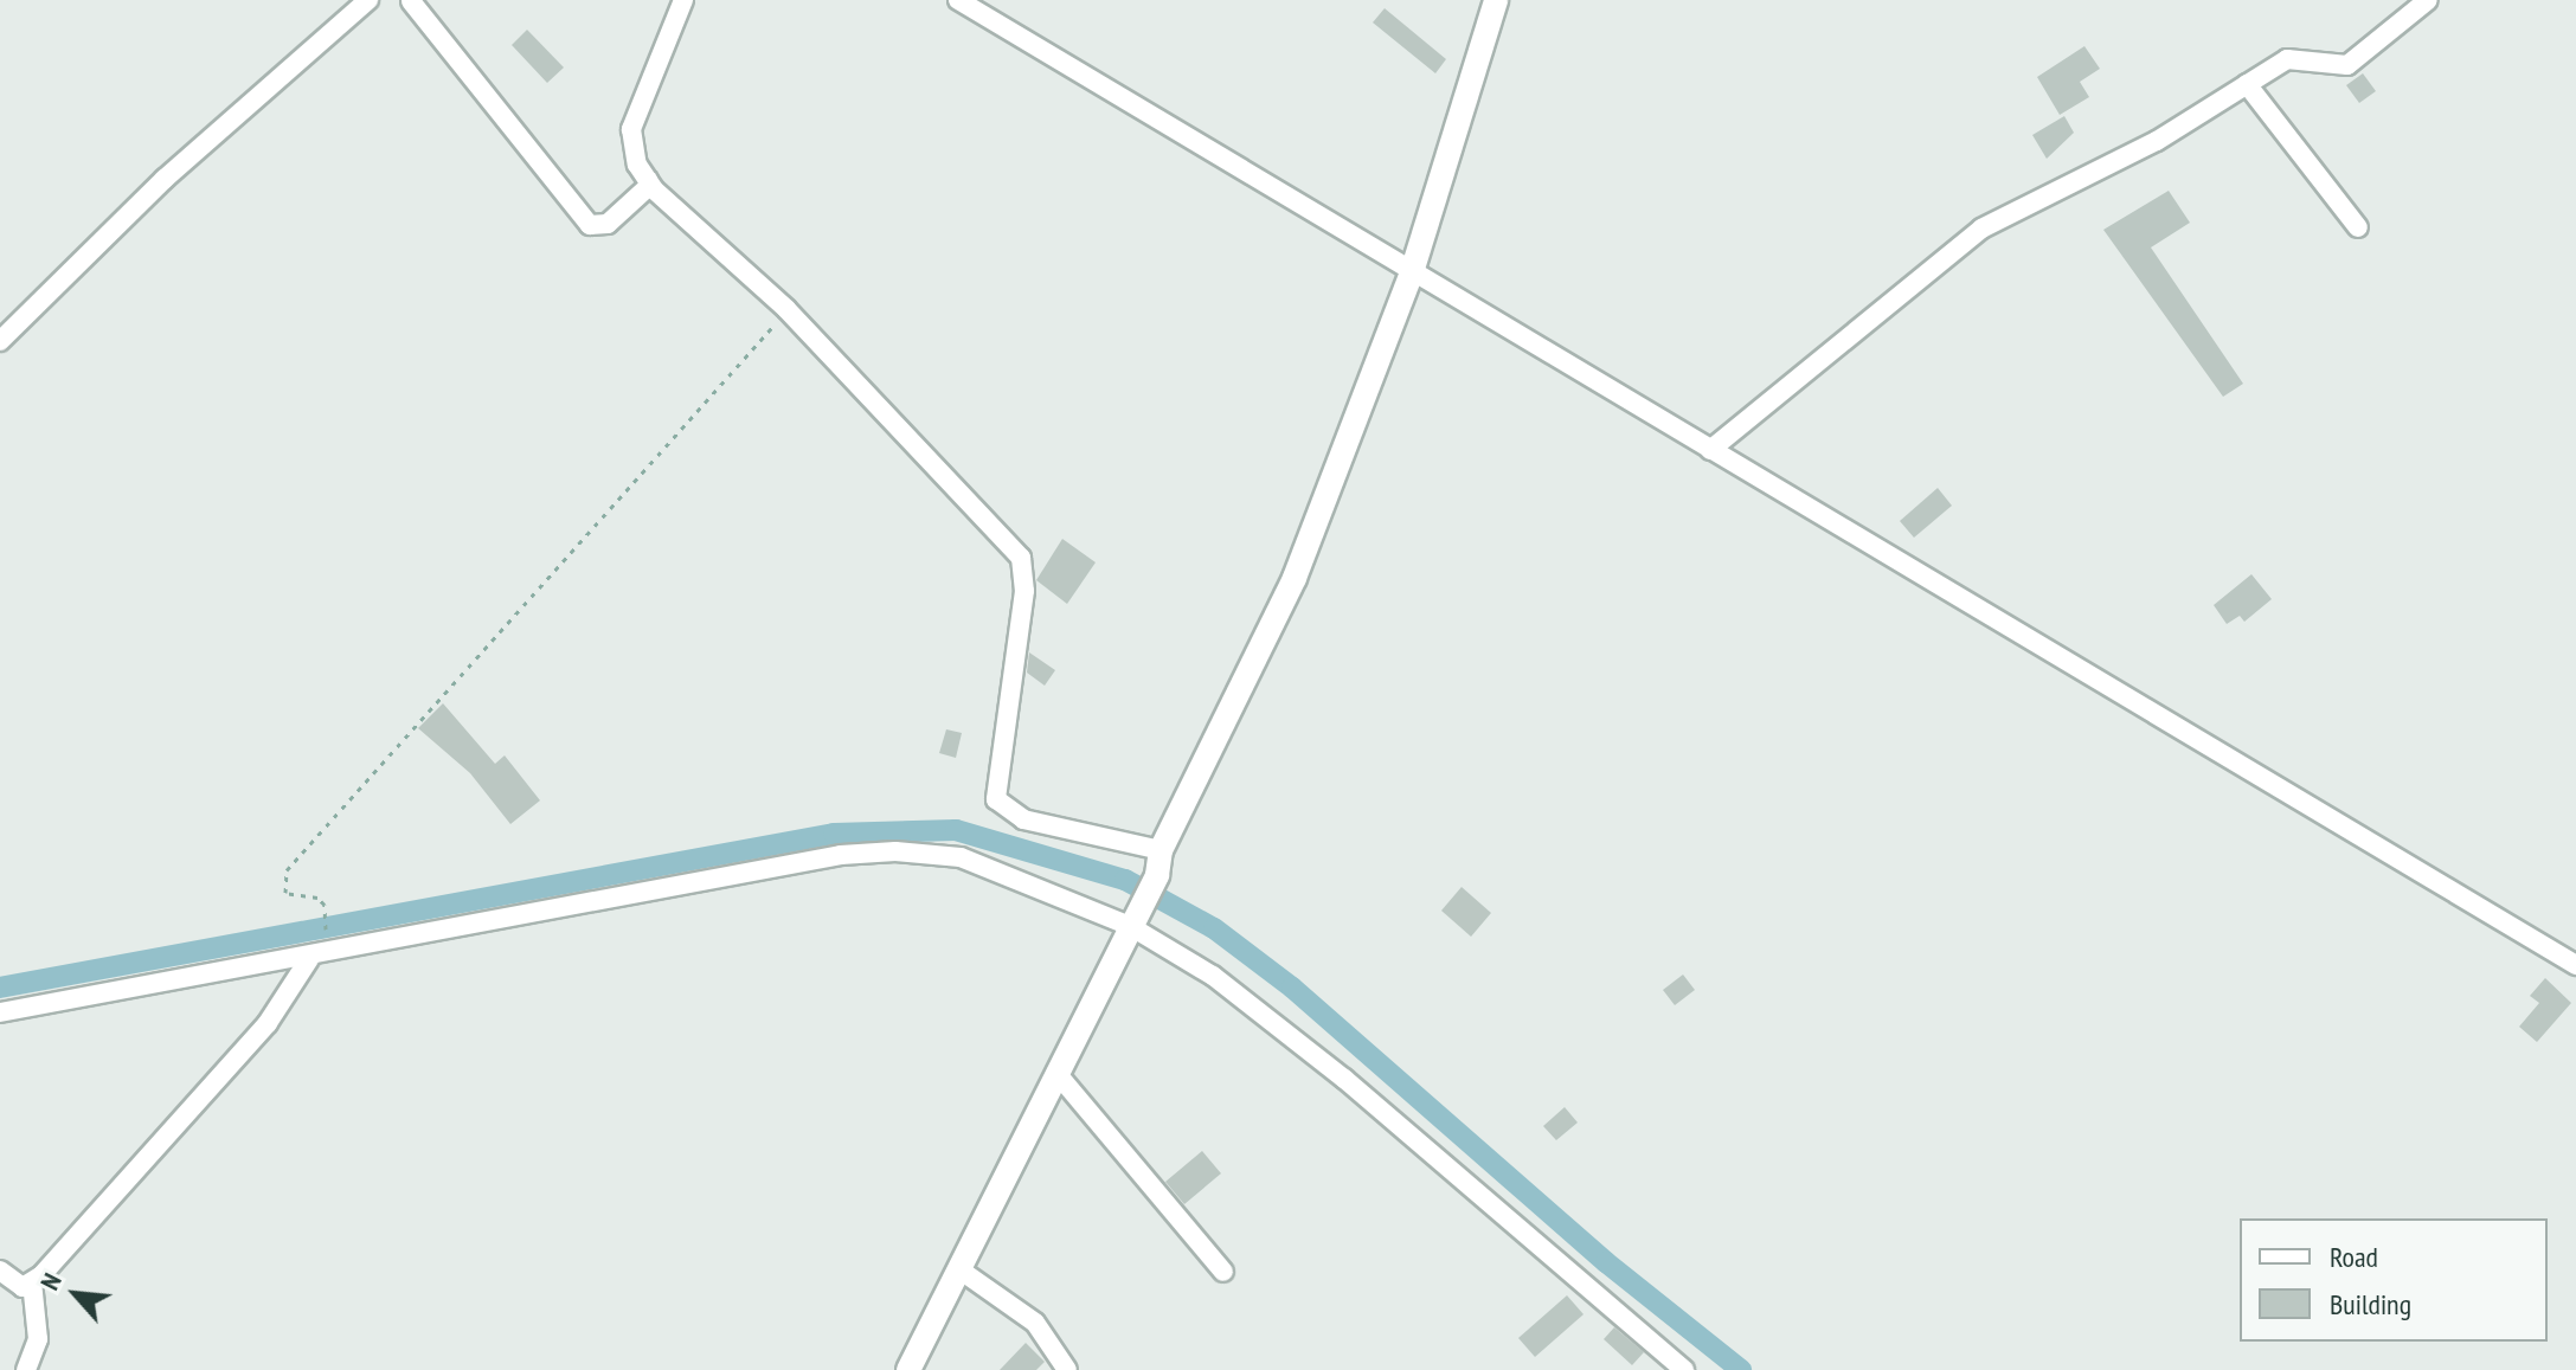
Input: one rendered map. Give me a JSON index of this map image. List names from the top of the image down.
{
  "legend": ["Road", "Building"],
  "north": "top left"
}
